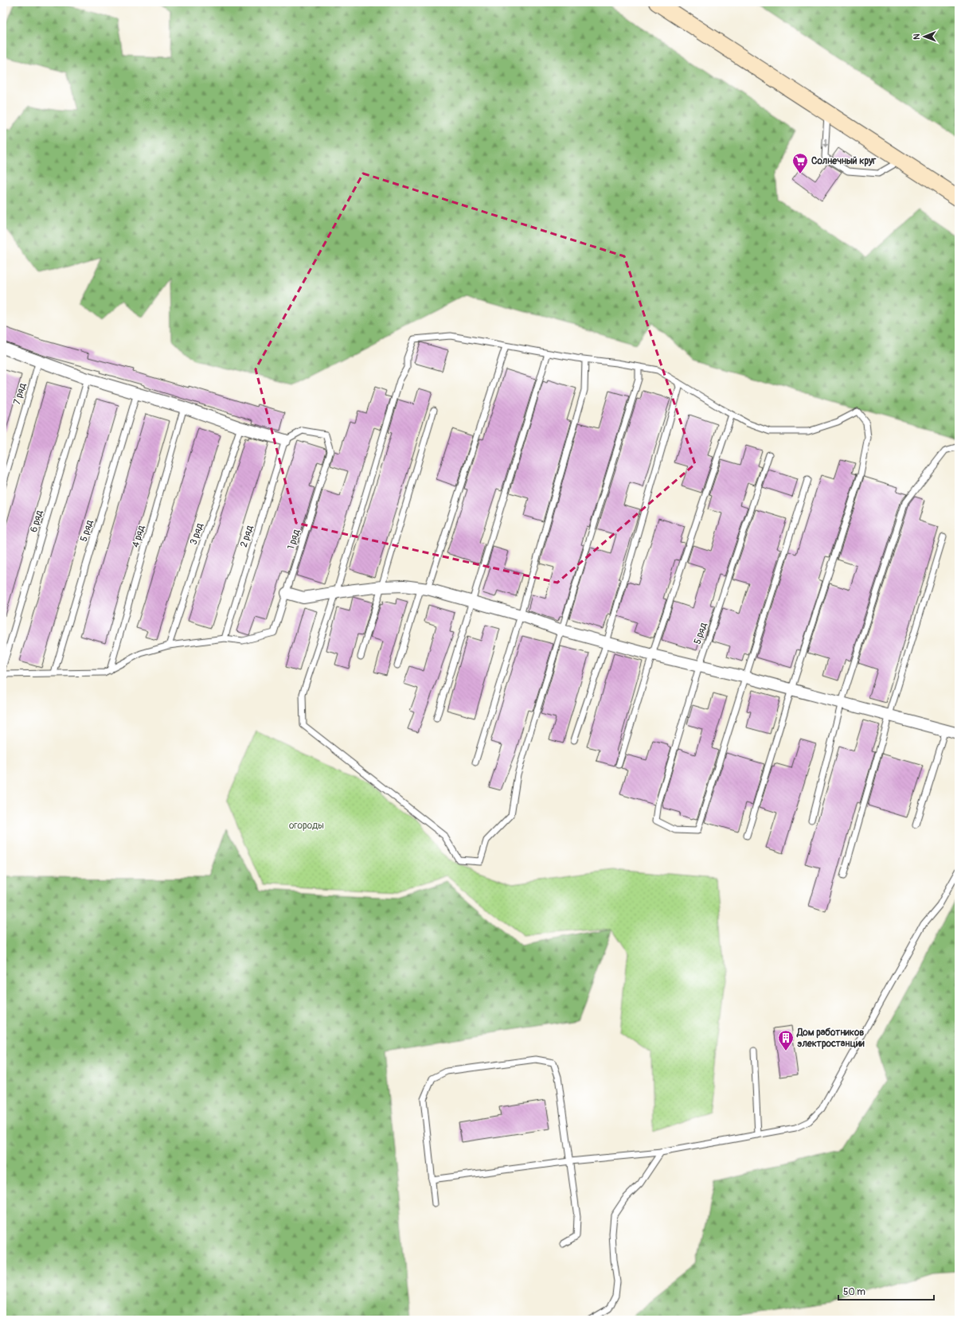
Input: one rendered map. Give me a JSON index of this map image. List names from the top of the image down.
{
  "streets": {
    "lane": [
      "7 ряд",
      "6 ряд",
      "5 ряд",
      "3 ряд",
      "4 ряд",
      "2 ряд",
      "1 ряд"
    ]
  },
  "crossings": [
    ["2 ряд", "1 ряд"]
  ],
  "parks": ["огороды"],
  "places": {
    "supermarket": ["Солнечный круг"],
    "building": ["Дом работников электростанции"]
  },
  "scale_bar": "50 m",
  "north": "left"
}
